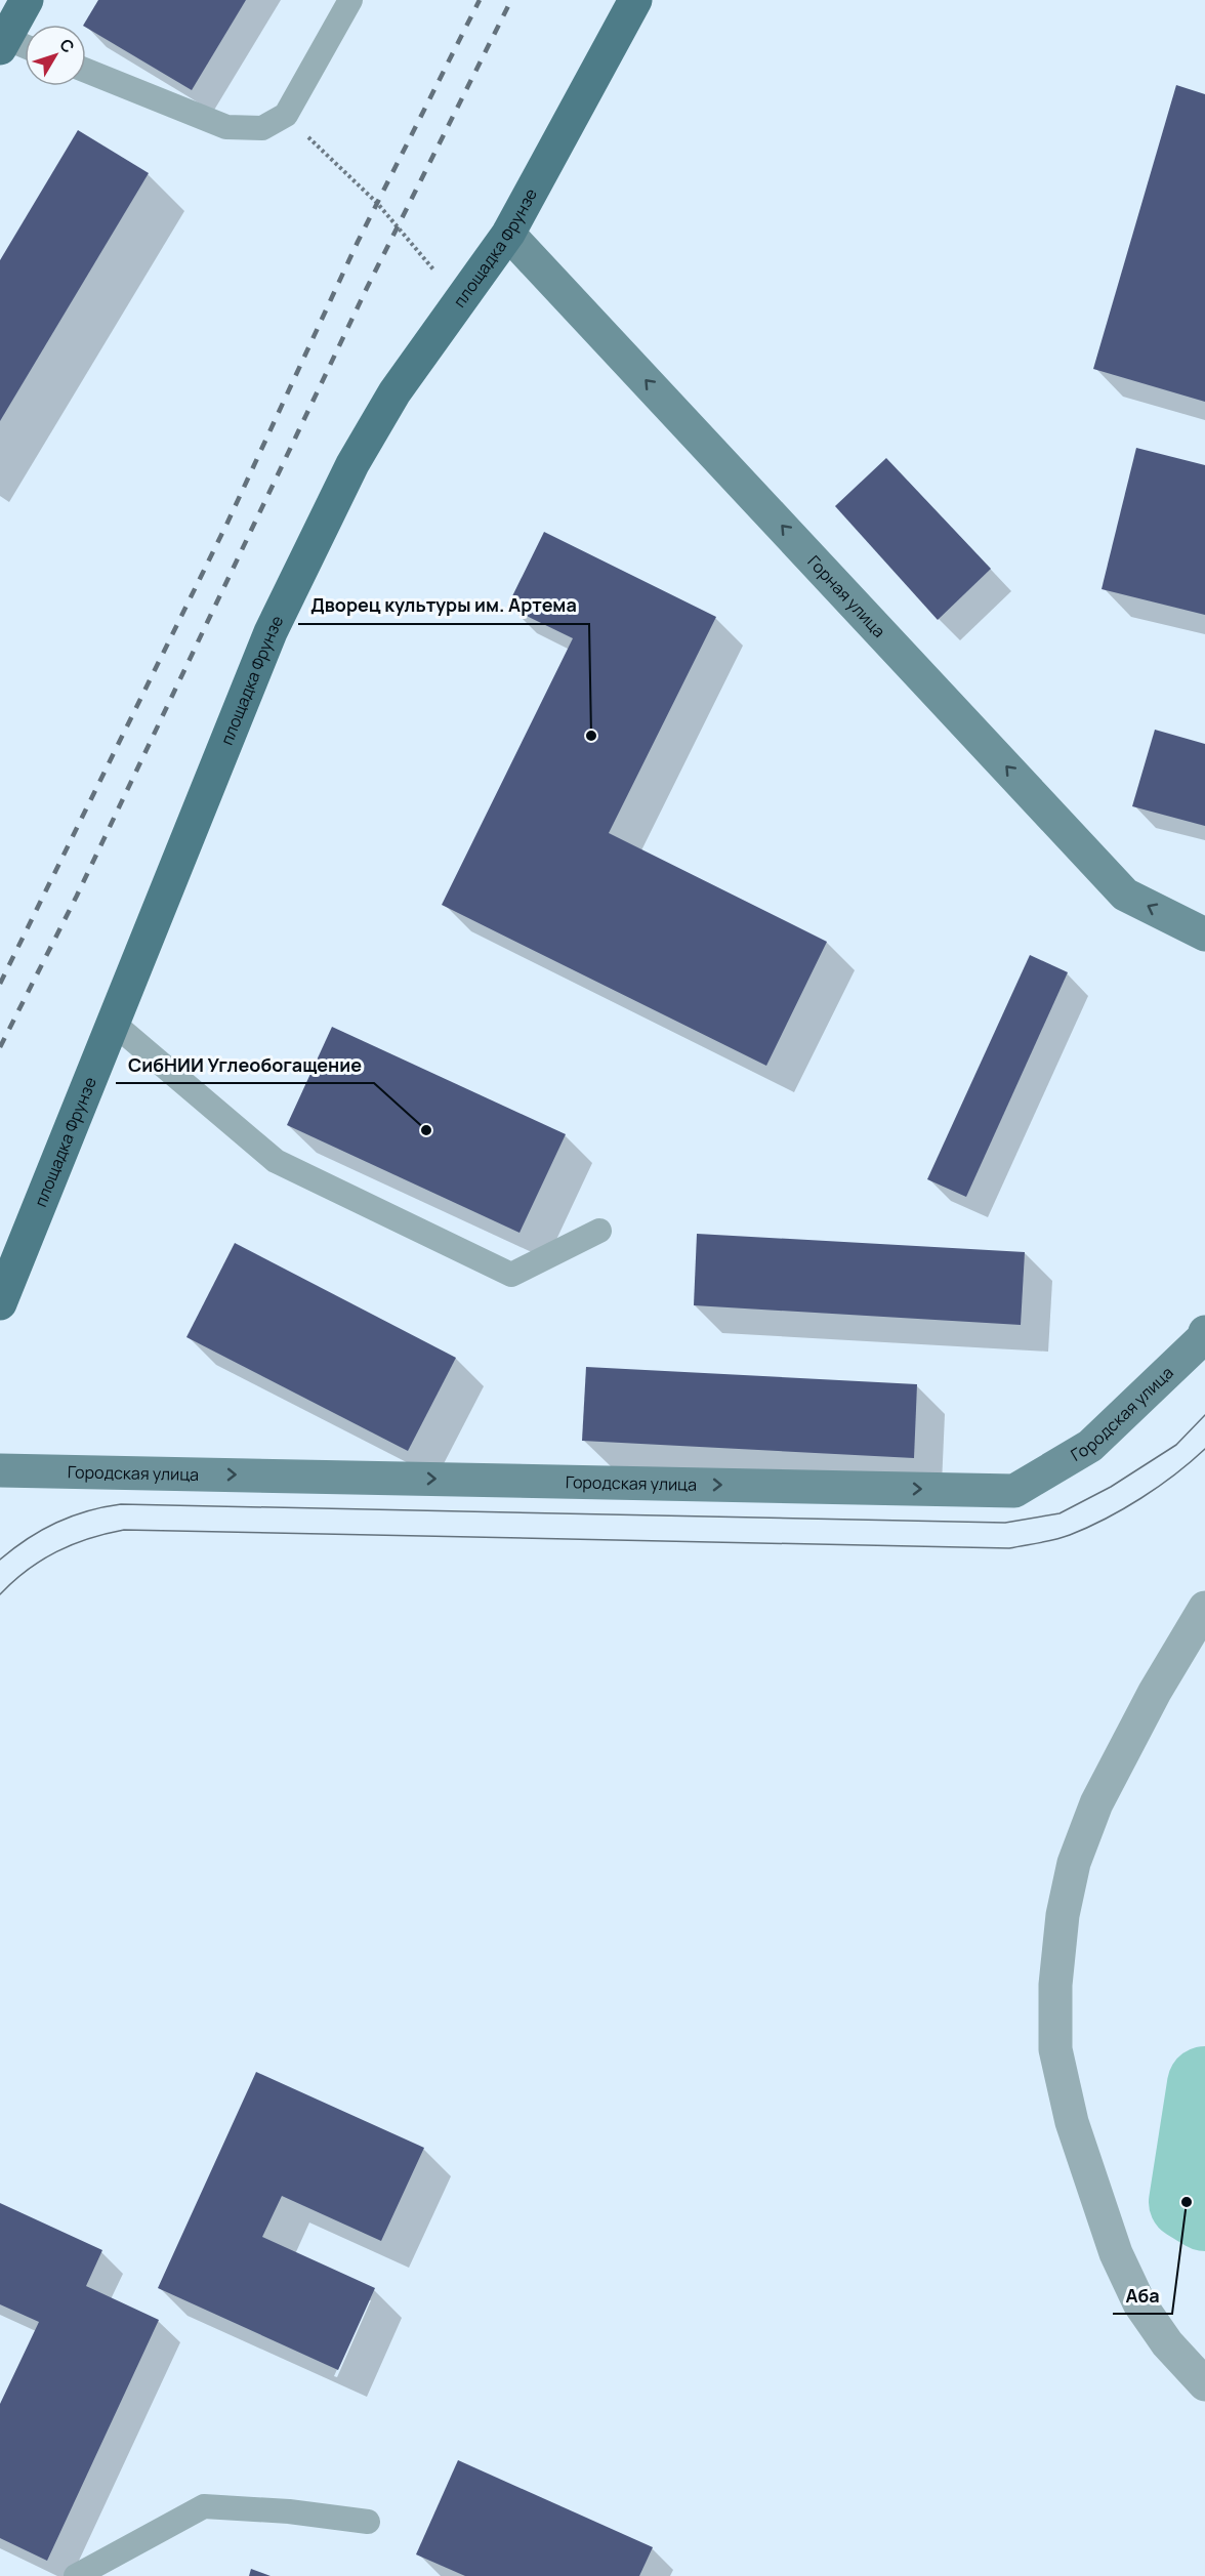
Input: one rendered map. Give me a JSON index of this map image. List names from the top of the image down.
{
  "streets": {
    "main road": ["площадка Фрунзе", "Горная улица", "Городская улица"]
  },
  "crossings": [
    ["площадка Фрунзе", "Горная улица"]
  ],
  "one_way": ["Горная улица", "Городская улица"],
  "places": ["Дворец культуры им. Артема", "СибНИИ Углеобогащение", "Аба"],
  "north": "top right"
}
